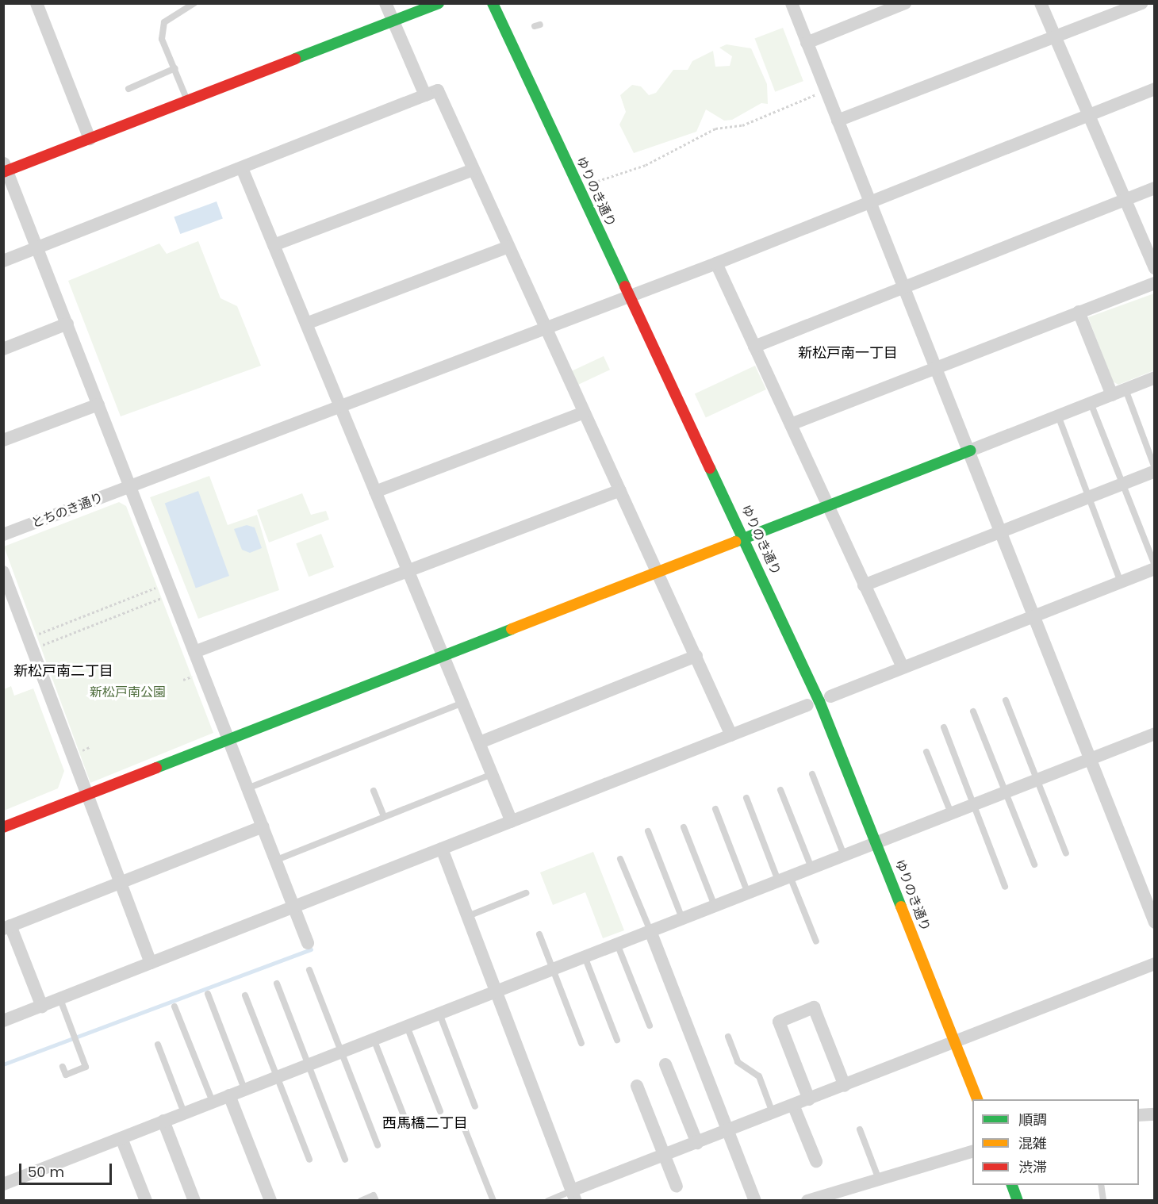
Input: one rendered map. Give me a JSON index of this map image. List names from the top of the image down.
{
  "streets": {
    "street": ["ゆりのき通り", "とちのき通り"]
  },
  "crossings": [
    ["ゆりのき通り", "とちのき通り"]
  ],
  "districts": ["新松戸南一丁目", "新松戸南二丁目", "西馬橋二丁目"],
  "parks": ["新松戸南公園"],
  "legend": ["順調", "混雑", "渋滞"],
  "scale_bar": "50 m"
}
